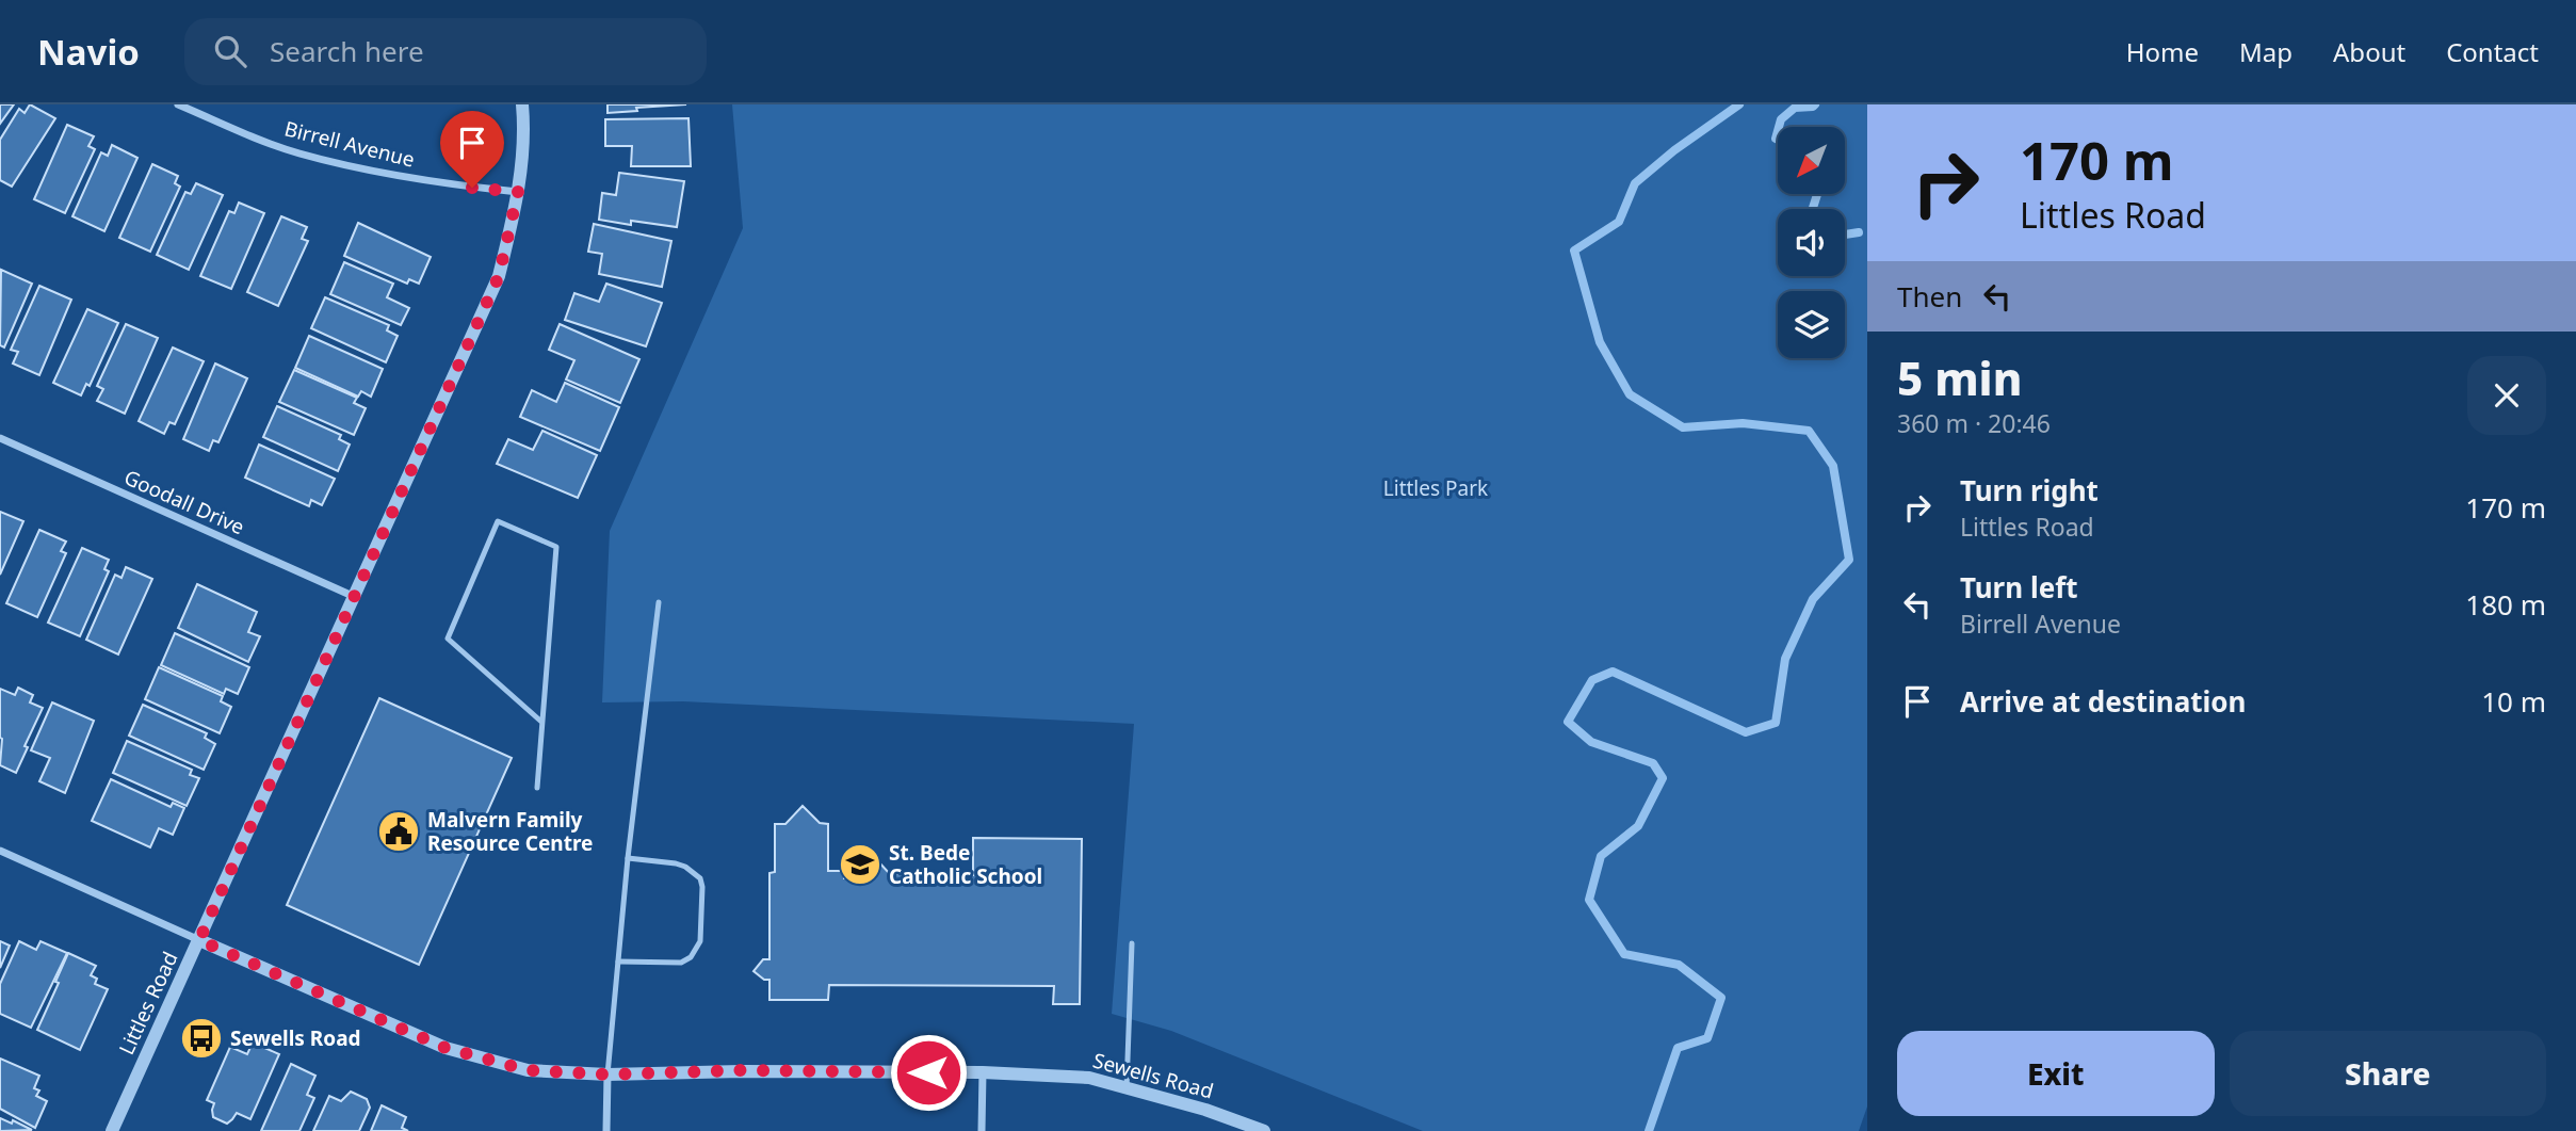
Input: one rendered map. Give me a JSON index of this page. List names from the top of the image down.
{
  "streets": {
    "street": [
      "Birrell Avenue",
      "Goodall Drive",
      "Littles Road",
      "Sewells Road"
    ]
  },
  "crossings": [
    ["Birrell Avenue", "Littles Road"],
    ["Goodall Drive", "Littles Road"],
    ["Littles Road", "Sewells Road"]
  ],
  "parks": ["Littles Park"],
  "places": {
    "public building": ["Malvern Family Resource Centre"],
    "school or university": ["St. Bede Catholic School"],
    "bus stop": ["Sewells Road"]
  },
  "north": "bottom left",
  "page": {
    "header": "Navio",
    "search": "Search here",
    "nav": [
      "Home",
      "Map",
      "About",
      "Contact"
    ],
    "turn": ["170 m", "Littles Road"],
    "then": "Then",
    "heading": ["5 min", "360 m · 20:46"],
    "list": [
      {
        "name": "Turn right",
        "note": "Littles Road",
        "value": "170 m"
      },
      {
        "name": "Turn left",
        "note": "Birrell Avenue",
        "value": "180 m"
      },
      {
        "name": "Arrive at destination",
        "value": "10 m"
      }
    ],
    "buttons": ["Exit", "Share"]
  }
}
